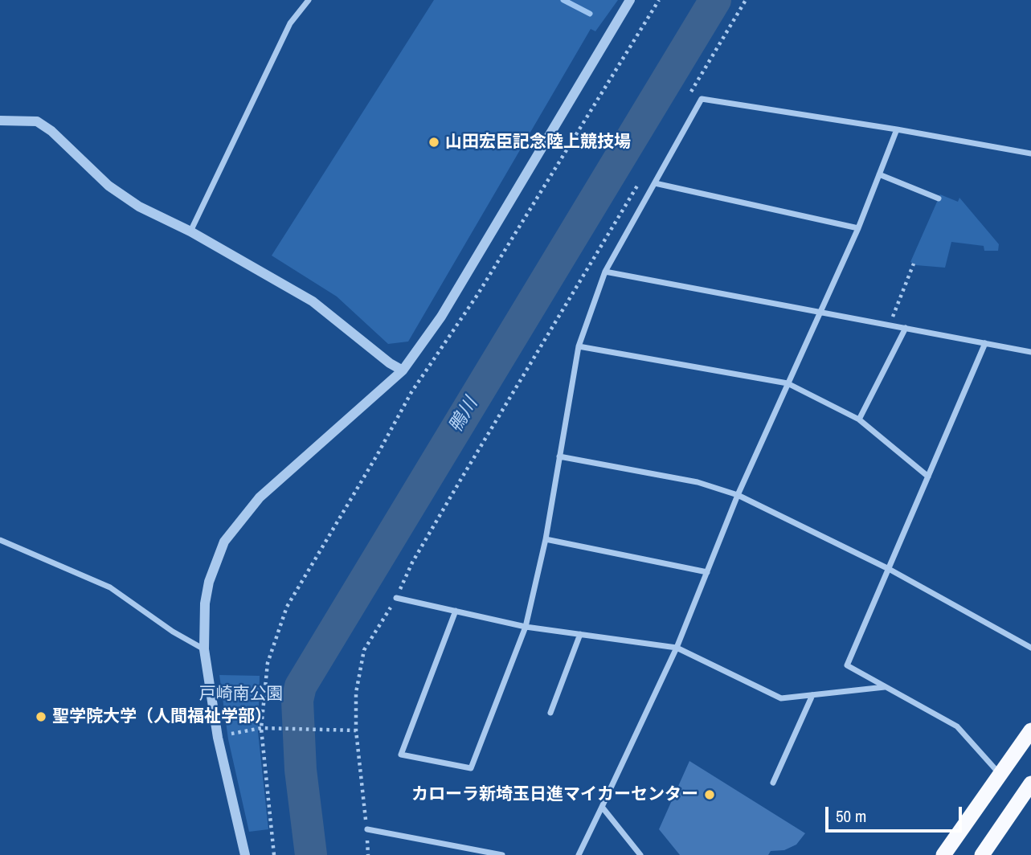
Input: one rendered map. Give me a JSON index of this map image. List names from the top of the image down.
{
  "water": ["鴨川"],
  "parks": ["戸崎南公園"],
  "places": ["山田宏臣記念陸上競技場", "聖学院大学（人間福祉学部）", "カローラ新埼玉日進マイカーセンター"],
  "scale_bar": "50 m"
}
